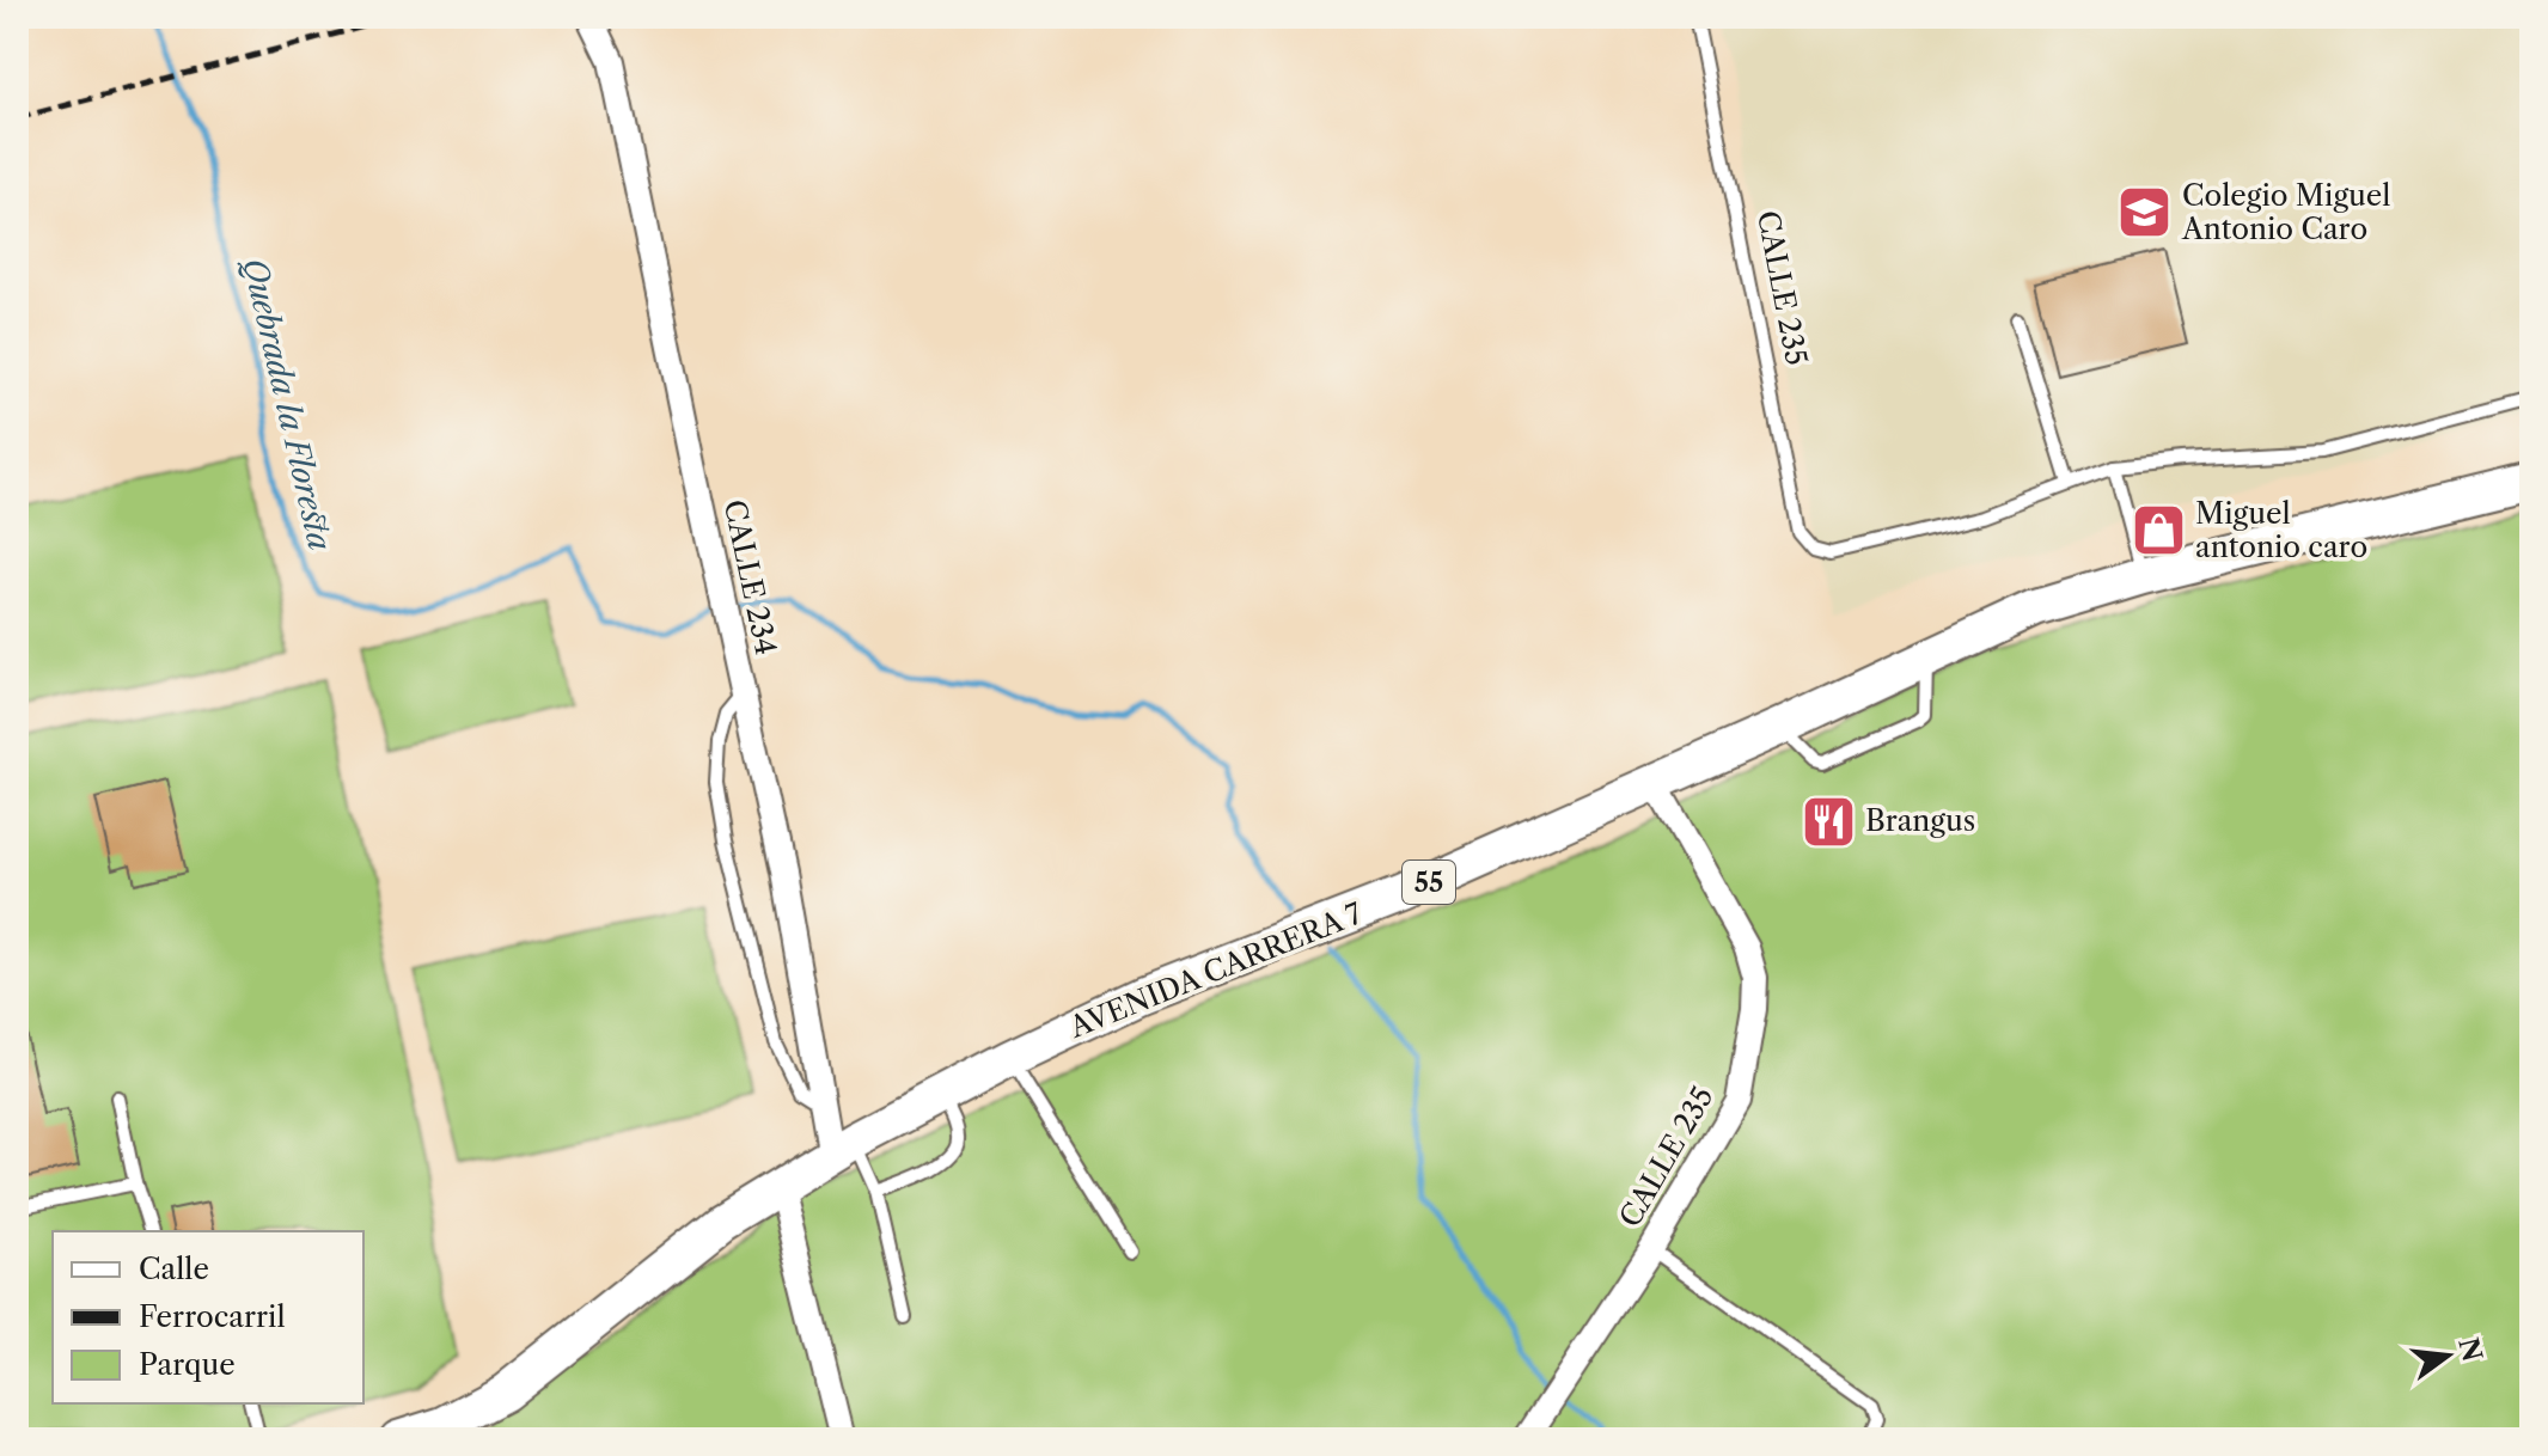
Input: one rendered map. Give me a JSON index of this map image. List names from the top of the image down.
{
  "streets": {
    "main road": ["55", "AVENIDA CARRERA 7"],
    "street": ["CALLE 235", "CALLE 234"]
  },
  "crossings": [
    ["CALLE 235", "AVENIDA CARRERA 7"],
    ["CALLE 234", "AVENIDA CARRERA 7"]
  ],
  "water": ["Quebrada la Floresta"],
  "places": {
    "school or university": ["Colegio Miguel Antonio Caro"],
    "shop": ["Miguel antonio caro"],
    "restaurant": ["Brangus"]
  },
  "legend": ["Calle", "Ferrocarril", "Parque"],
  "north": "right"
}
